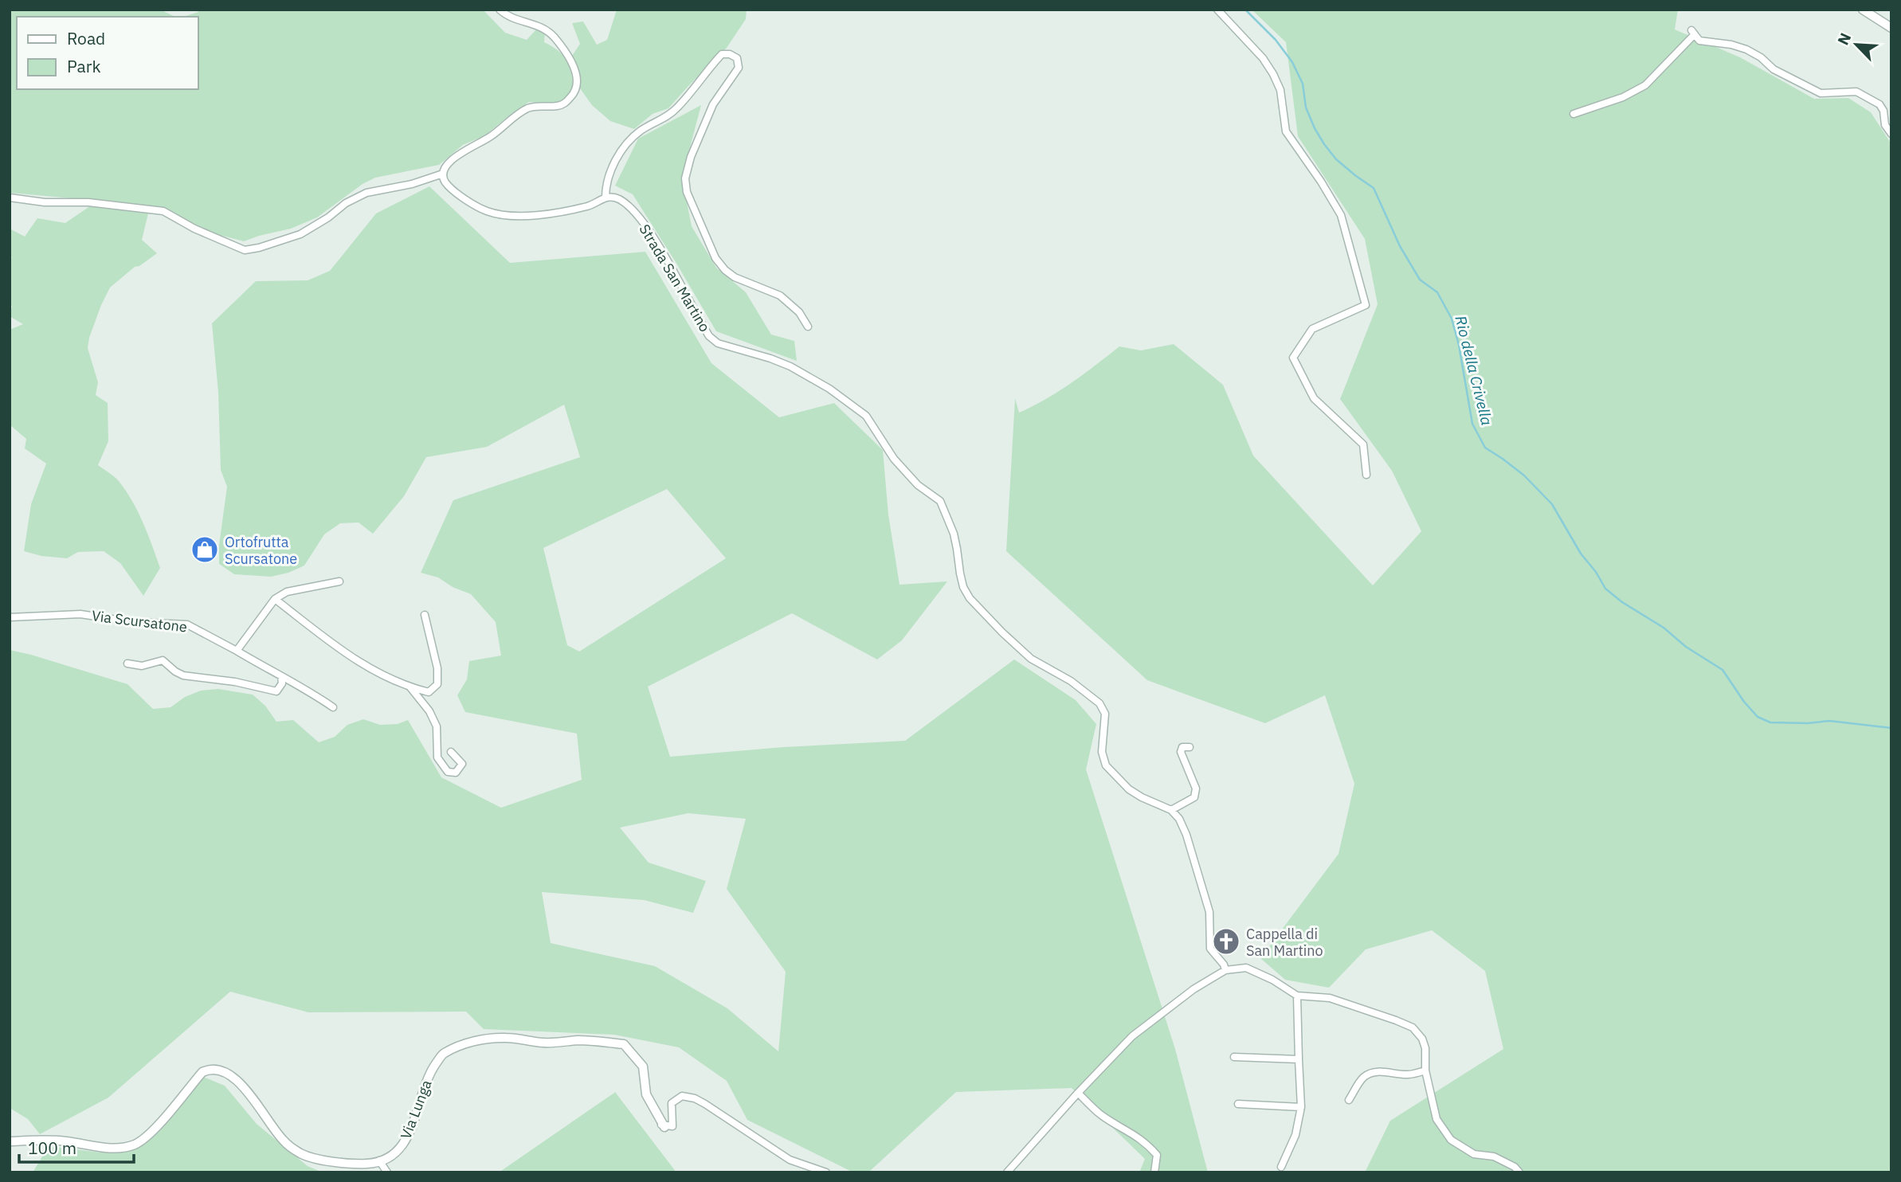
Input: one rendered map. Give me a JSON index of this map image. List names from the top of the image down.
{
  "streets": {
    "street": ["Strada San Martino", "Via Scursatone", "Via Lunga"]
  },
  "water": ["Rio della Crivella"],
  "places": {
    "shop": ["Ortofrutta Scursatone"],
    "church": ["Cappella di San Martino"]
  },
  "legend": ["Road", "Park"],
  "scale_bar": "100 m",
  "north": "top left"
}
